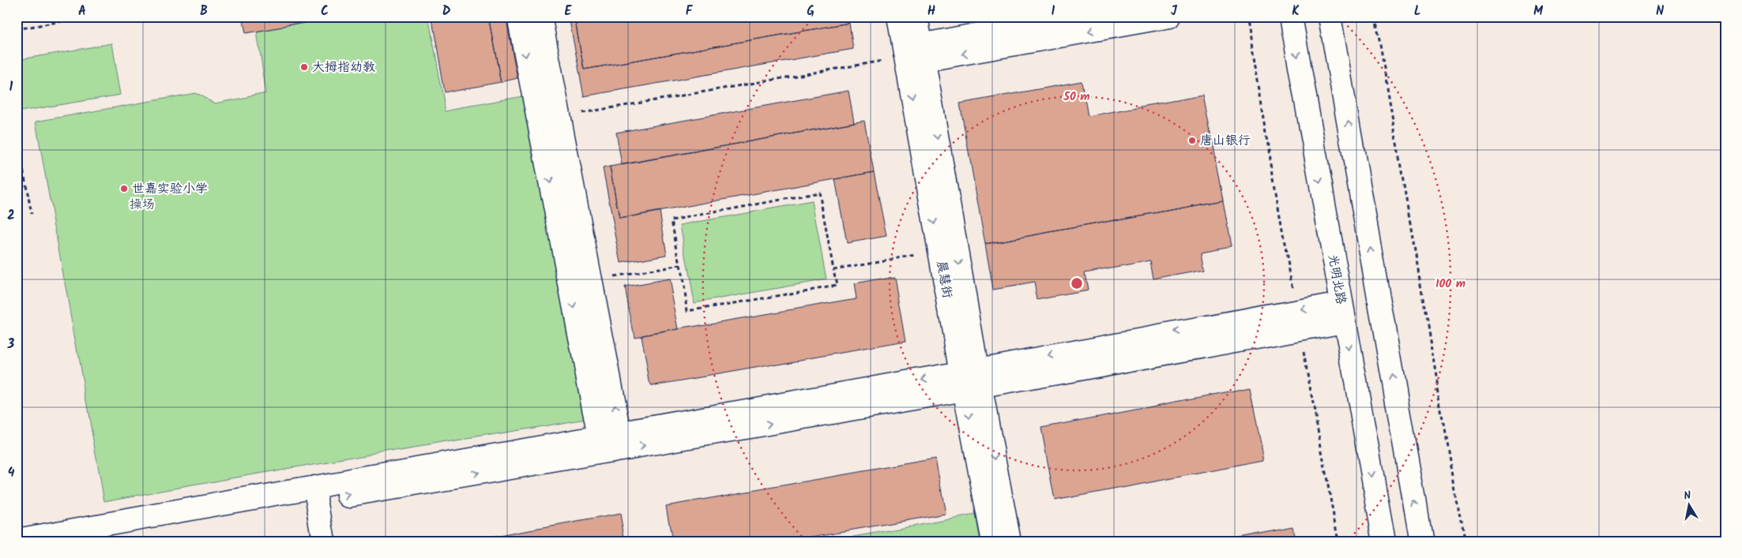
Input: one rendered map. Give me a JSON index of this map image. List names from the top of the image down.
{
  "streets": {
    "street": ["晨慧街", "光明北路"]
  },
  "one_way": ["晨慧街"],
  "parks": ["操场"],
  "places": ["大拇指幼教", "唐山银行", "世嘉实验小学"],
  "north": "top",
  "grid": {
    "columns": [
      "A",
      "B",
      "C",
      "D",
      "E",
      "F",
      "G",
      "H",
      "I",
      "J",
      "K",
      "L",
      "M",
      "N"
    ],
    "rows": [
      "1",
      "2",
      "3",
      "4"
    ]
  },
  "rings": ["50 m", "100 m"]
}
